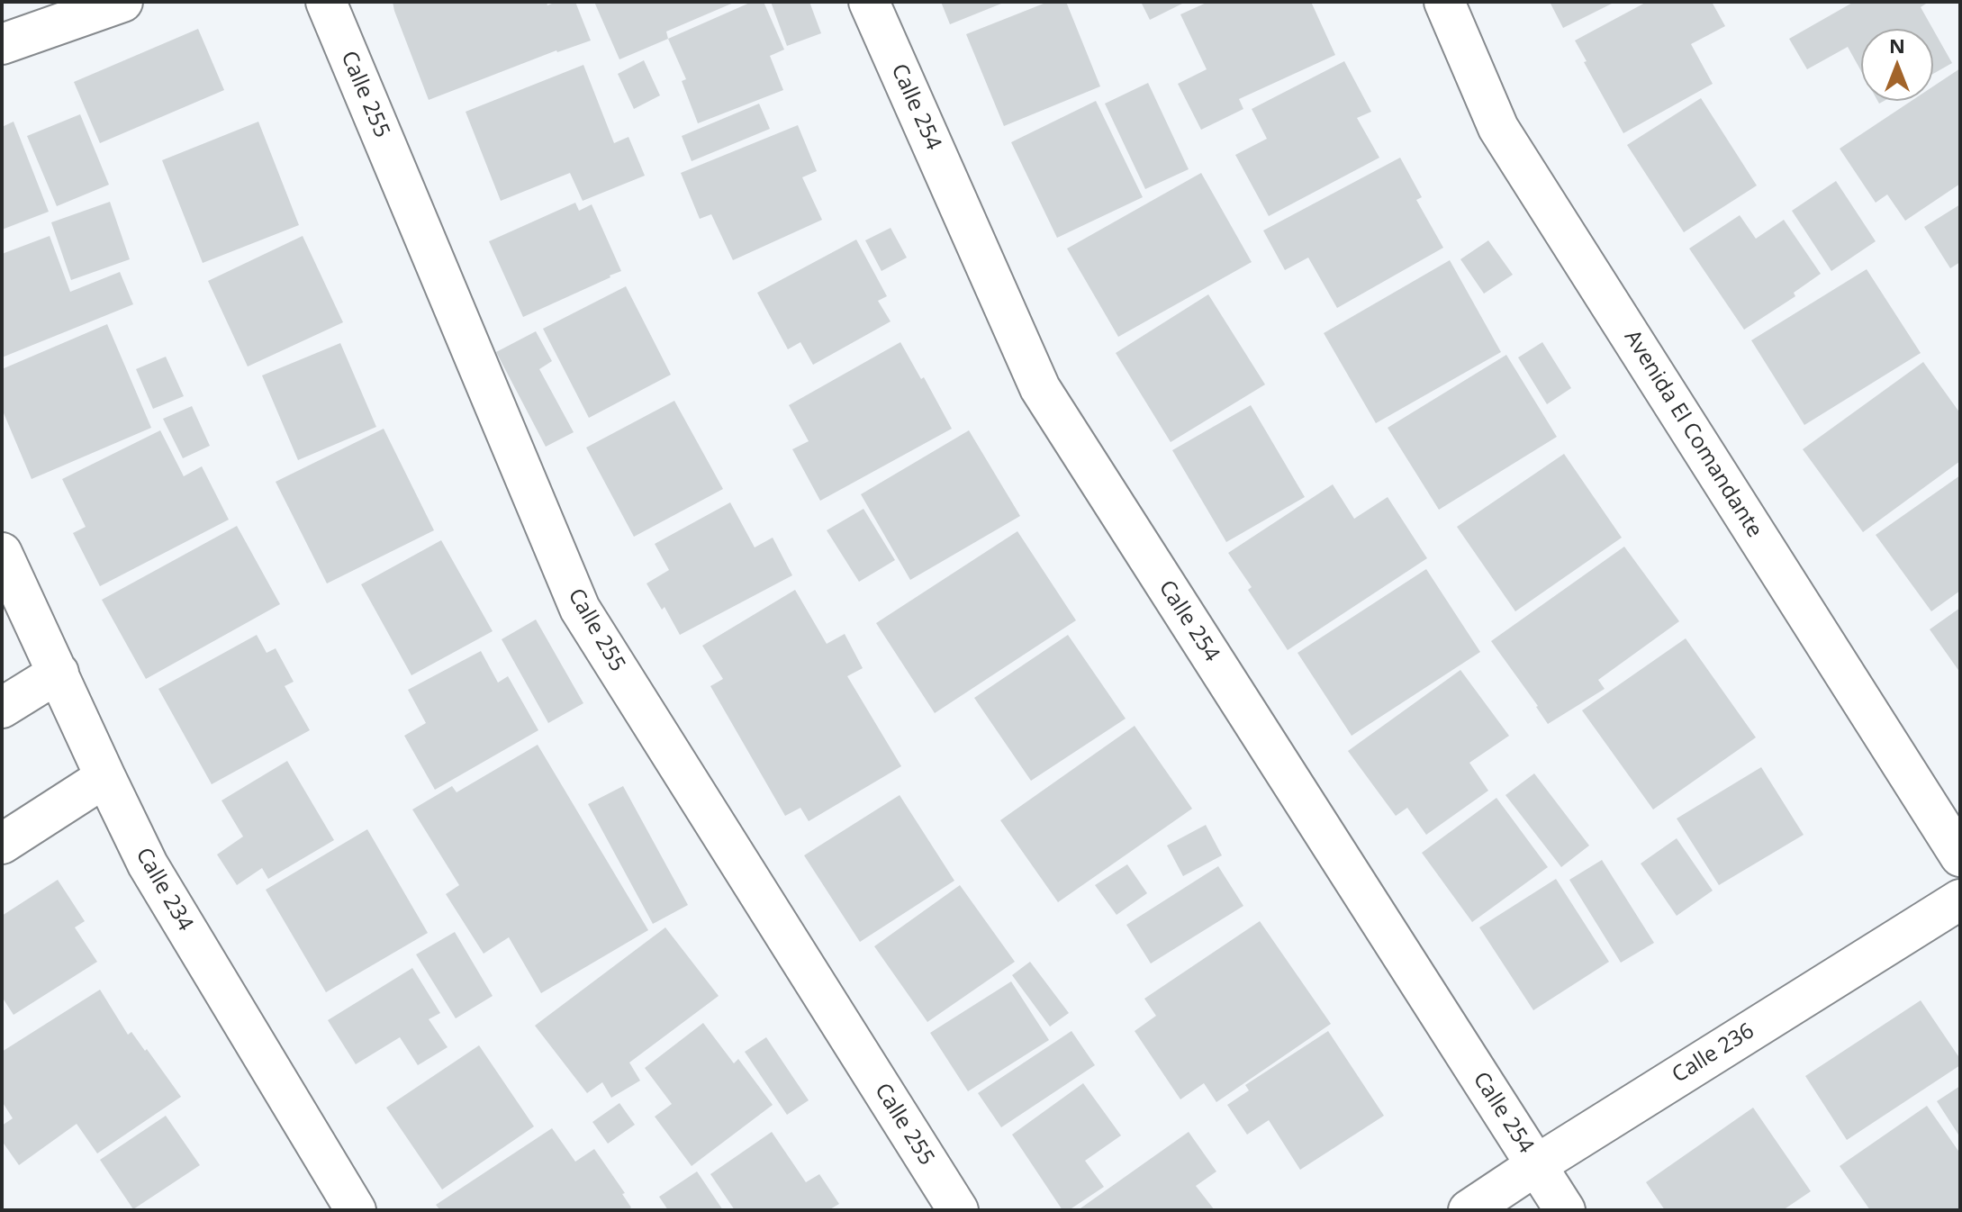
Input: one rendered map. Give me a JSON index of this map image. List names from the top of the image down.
{
  "streets": {
    "street": [
      "Calle 255",
      "Calle 254",
      "Avenida El Comandante",
      "Calle 234",
      "Calle 236"
    ]
  },
  "crossings": [
    ["Calle 254", "Calle 236"]
  ],
  "north": "top"
}
